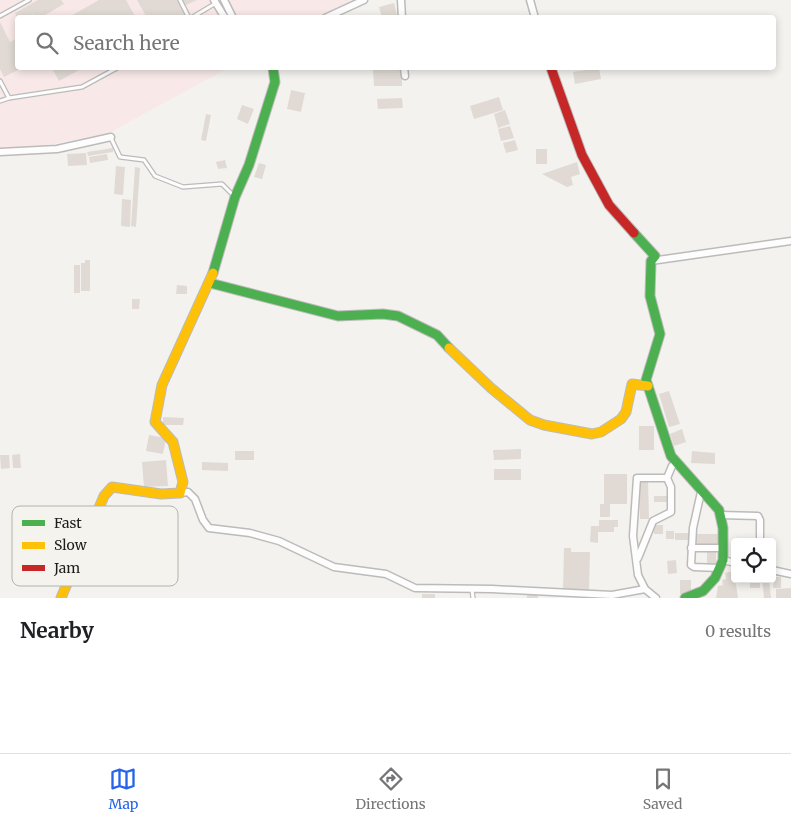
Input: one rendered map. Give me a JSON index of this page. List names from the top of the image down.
{
  "legend": ["Fast", "Slow", "Jam"],
  "page": {
    "search": "Search here",
    "heading": ["Nearby", "0 results"],
    "nav": ["Map", "Directions", "Saved"]
  }
}
